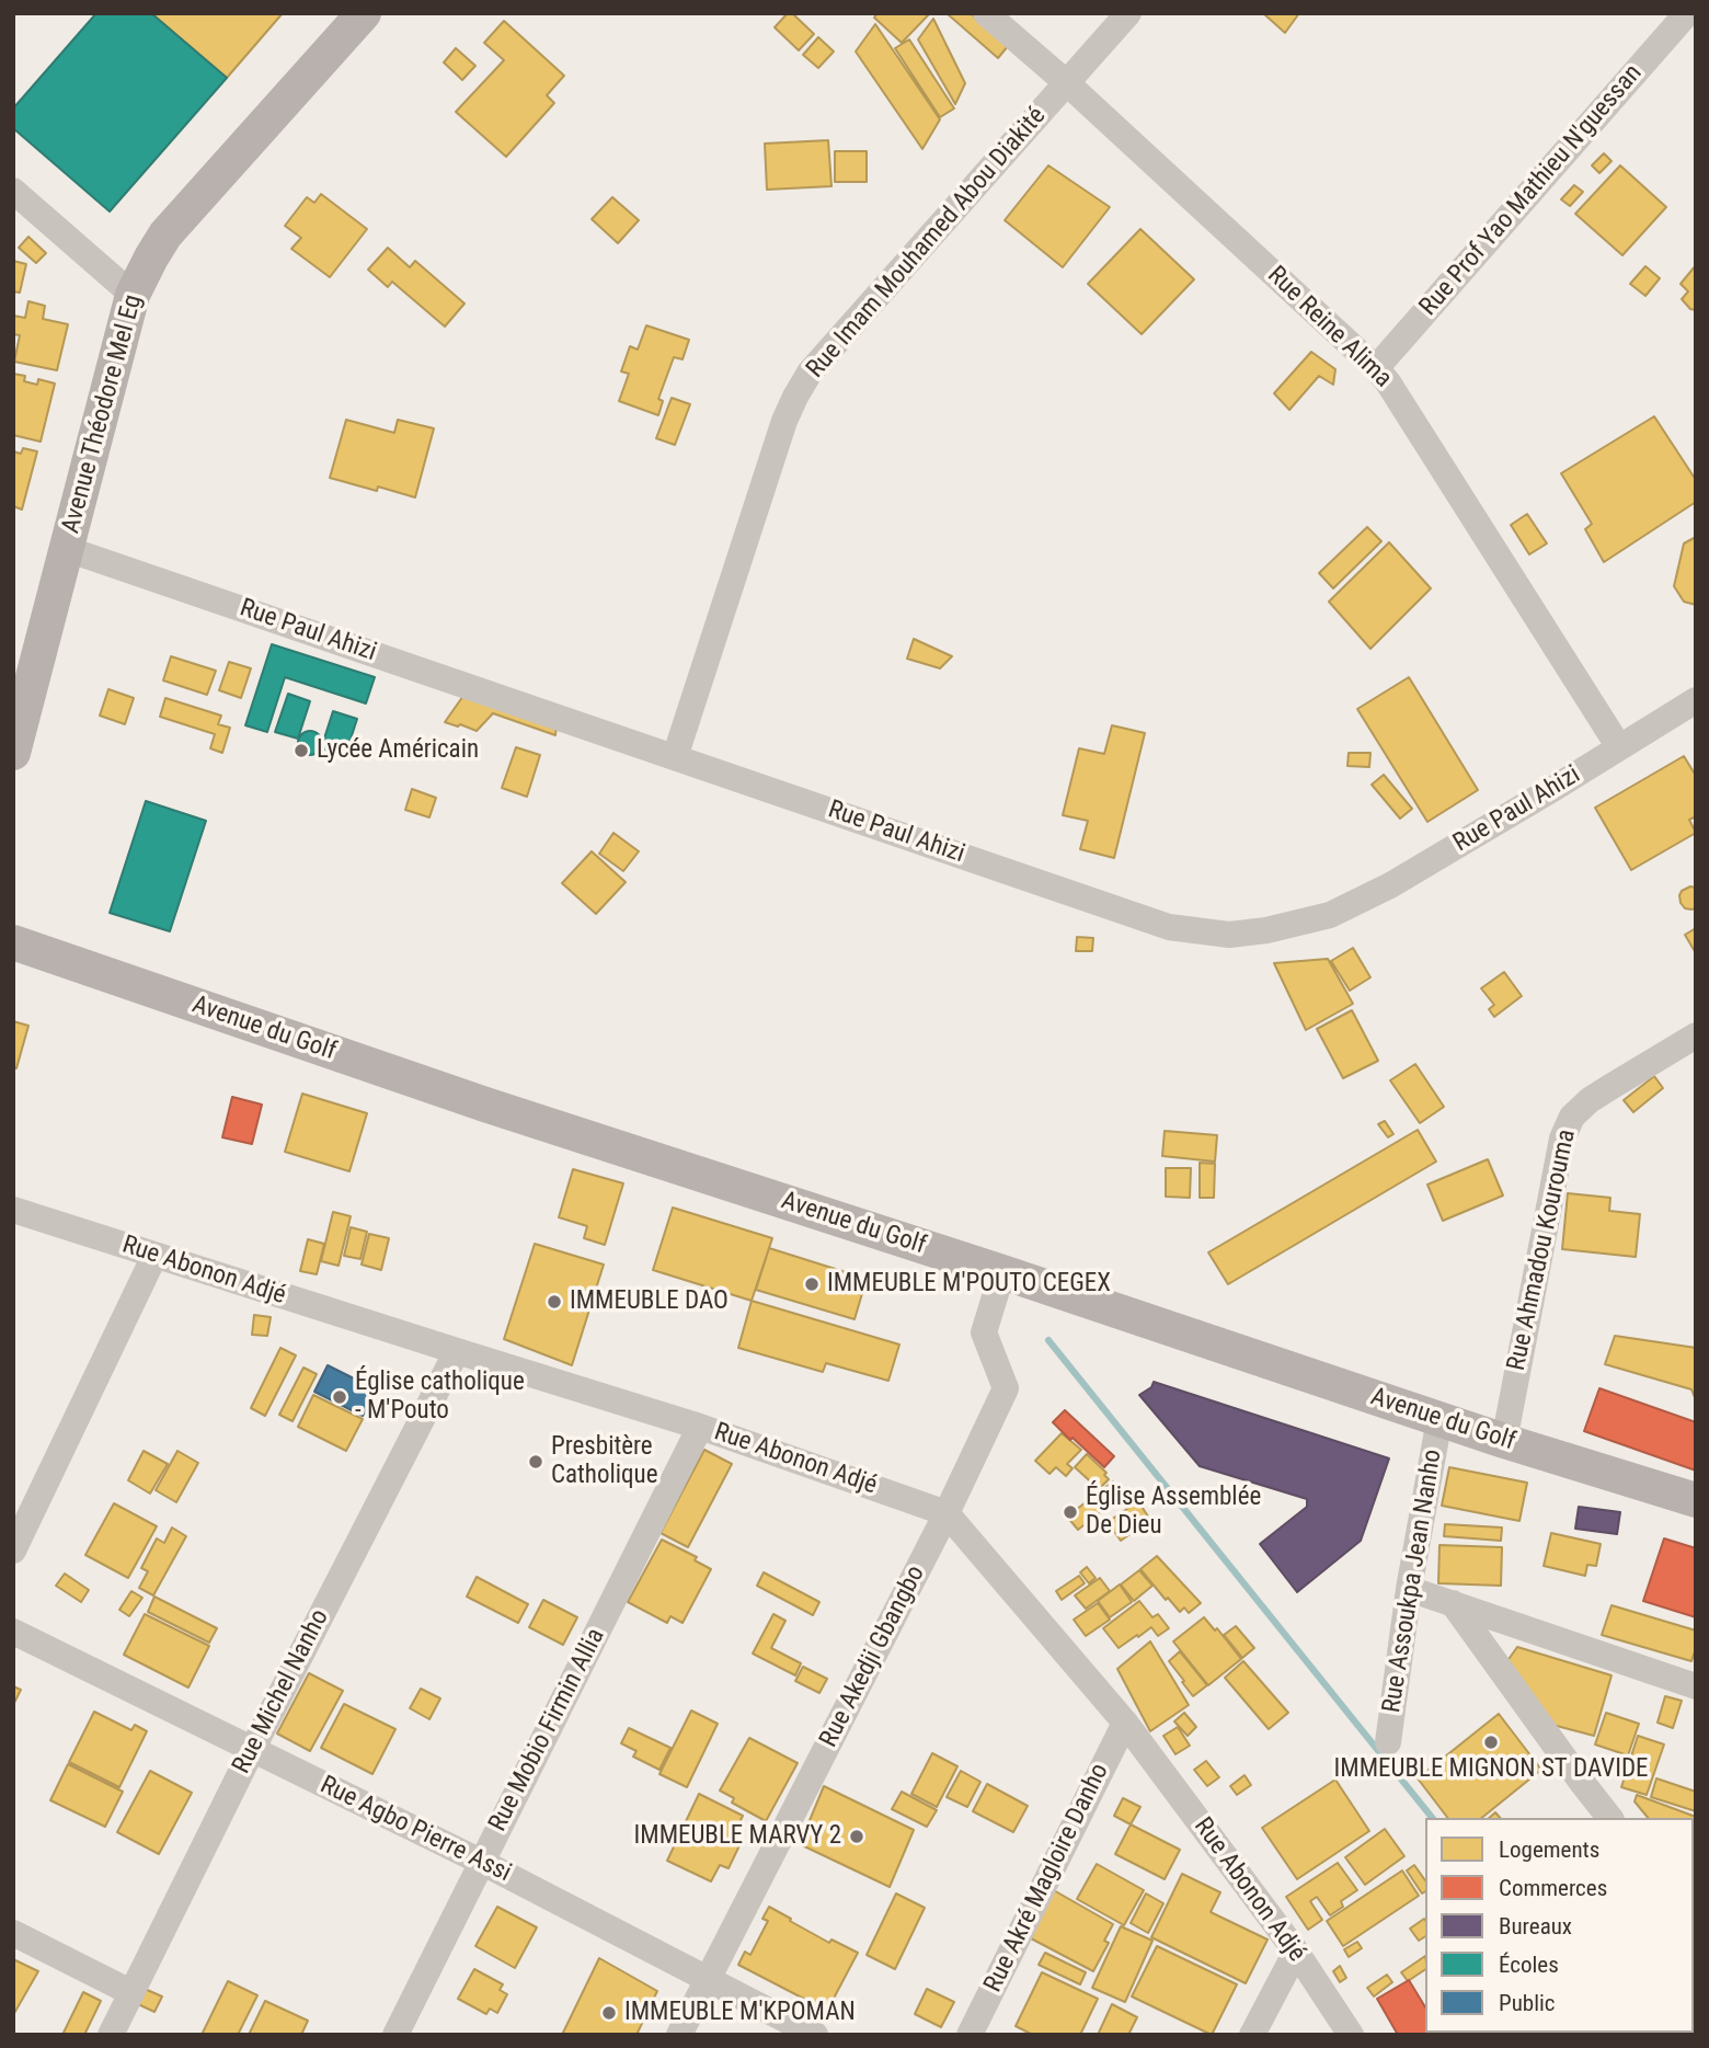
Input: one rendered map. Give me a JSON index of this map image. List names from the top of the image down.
{
  "streets": {
    "main road": ["Avenue Théodore Mel Eg", "Avenue du Golf"],
    "street": [
      "Rue Prof Yao Mathieu N'guessan",
      "Rue Imam Mouhamed Abou Diakité",
      "Rue Reine Alima",
      "Rue Paul Ahizi",
      "Rue Ahmadou Kourouma",
      "Rue Abonon Adjé",
      "Rue Assoukpa Jean Nanho",
      "Rue Akedji Gbangbo",
      "Rue Michel Nanho",
      "Rue Mobio Firmin Allia",
      "Rue Agbo Pierre Assi",
      "Rue Akré Magloire Danho"
    ]
  },
  "crossings": [
    ["Rue Prof Yao Mathieu N'guessan", "Rue Reine Alima"],
    ["Rue Imam Mouhamed Abou Diakité", "Rue Reine Alima"],
    ["Rue Imam Mouhamed Abou Diakité", "Rue Paul Ahizi"],
    ["Rue Reine Alima", "Rue Paul Ahizi"],
    ["Avenue Théodore Mel Eg", "Rue Paul Ahizi"],
    ["Avenue du Golf", "Rue Ahmadou Kourouma"],
    ["Avenue du Golf", "Rue Assoukpa Jean Nanho"],
    ["Avenue du Golf", "Rue Akedji Gbangbo"],
    ["Rue Abonon Adjé", "Rue Akedji Gbangbo"],
    ["Rue Abonon Adjé", "Rue Michel Nanho"],
    ["Rue Abonon Adjé", "Rue Mobio Firmin Allia"],
    ["Rue Abonon Adjé", "Rue Akré Magloire Danho"],
    ["Rue Akedji Gbangbo", "Rue Agbo Pierre Assi"],
    ["Rue Michel Nanho", "Rue Agbo Pierre Assi"],
    ["Rue Mobio Firmin Allia", "Rue Agbo Pierre Assi"]
  ],
  "places": [
    "Lycée Américain",
    "IMMEUBLE M'POUTO CEGEX",
    "IMMEUBLE DAO",
    "Église catholique - M'Pouto",
    "Presbitère Catholique",
    "Église Assemblée De Dieu",
    "IMMEUBLE MIGNON ST DAVIDE",
    "IMMEUBLE MARVY 2",
    "IMMEUBLE M'KPOMAN"
  ],
  "legend": [
    "Logements",
    "Commerces",
    "Bureaux",
    "Écoles",
    "Public"
  ]
}
